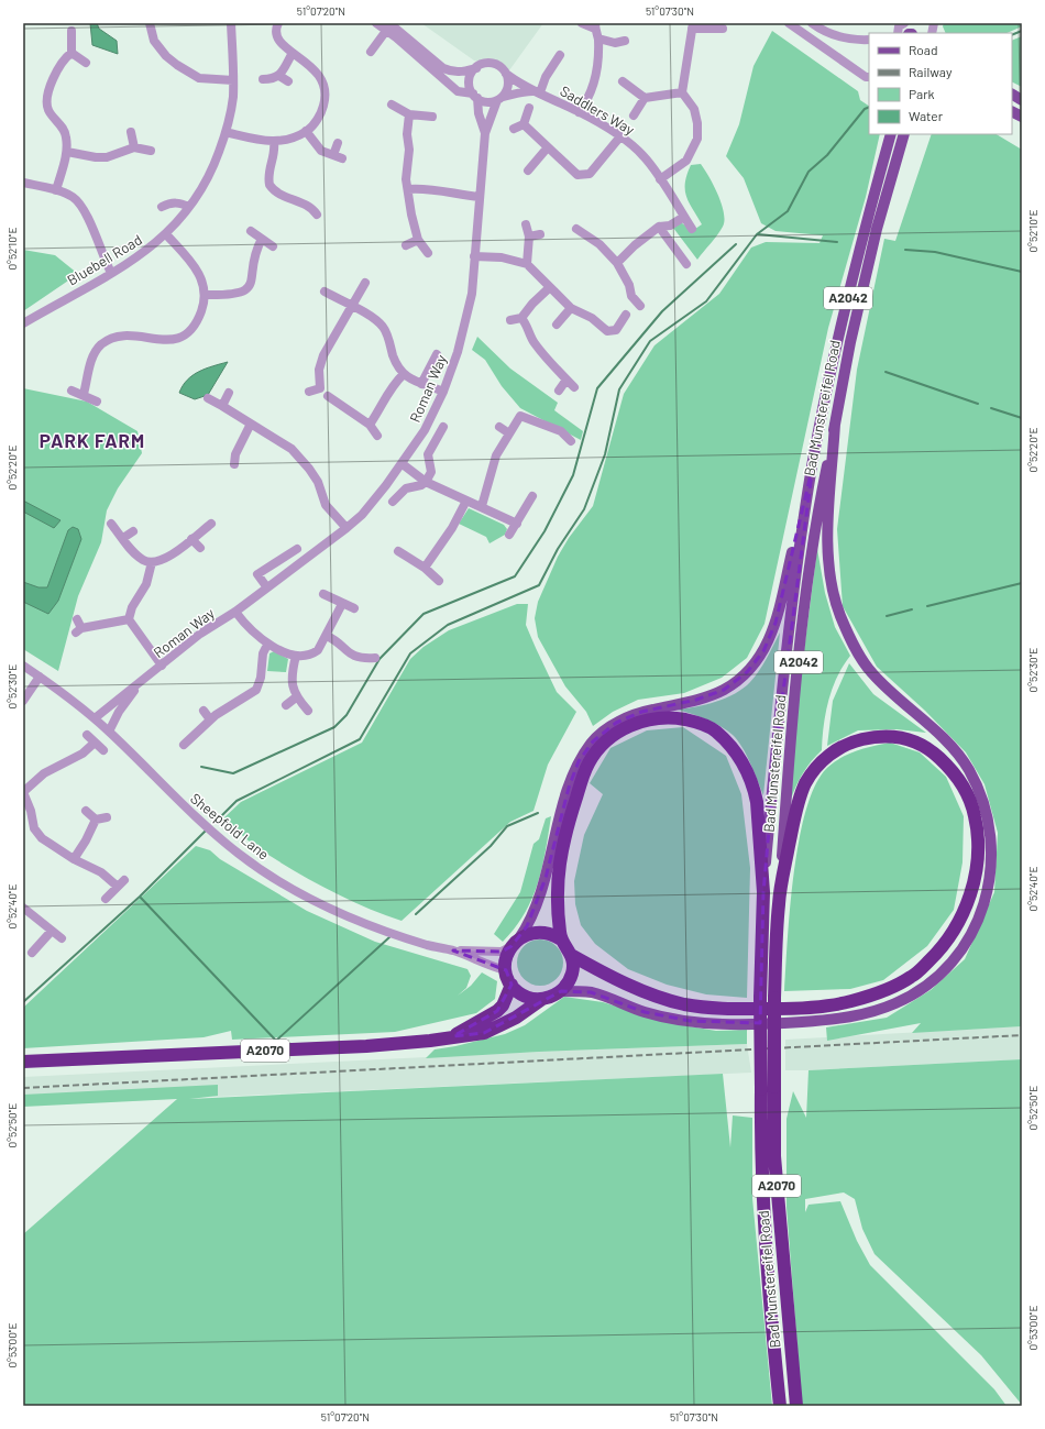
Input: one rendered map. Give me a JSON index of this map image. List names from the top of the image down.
{
  "streets": {
    "highway": ["Bad Munstereifel Road", "A2070"],
    "main road": ["A2042"],
    "street": [
      "Saddlers Way",
      "Bluebell Road",
      "Roman Way",
      "Sheepfold Lane"
    ]
  },
  "crossings": [
    ["Saddlers Way", "Roman Way"],
    ["Roman Way", "Sheepfold Lane"],
    ["Sheepfold Lane", "A2070"]
  ],
  "districts": ["PARK FARM"],
  "legend": [
    "Road",
    "Railway",
    "Park",
    "Water"
  ],
  "coordinates": [
    "51°07'20\"N",
    "51°07'30\"N",
    "0°52'10\"E",
    "0°52'20\"E",
    "0°52'30\"E",
    "0°52'40\"E",
    "0°52'50\"E",
    "0°53'00\"E"
  ]
}
